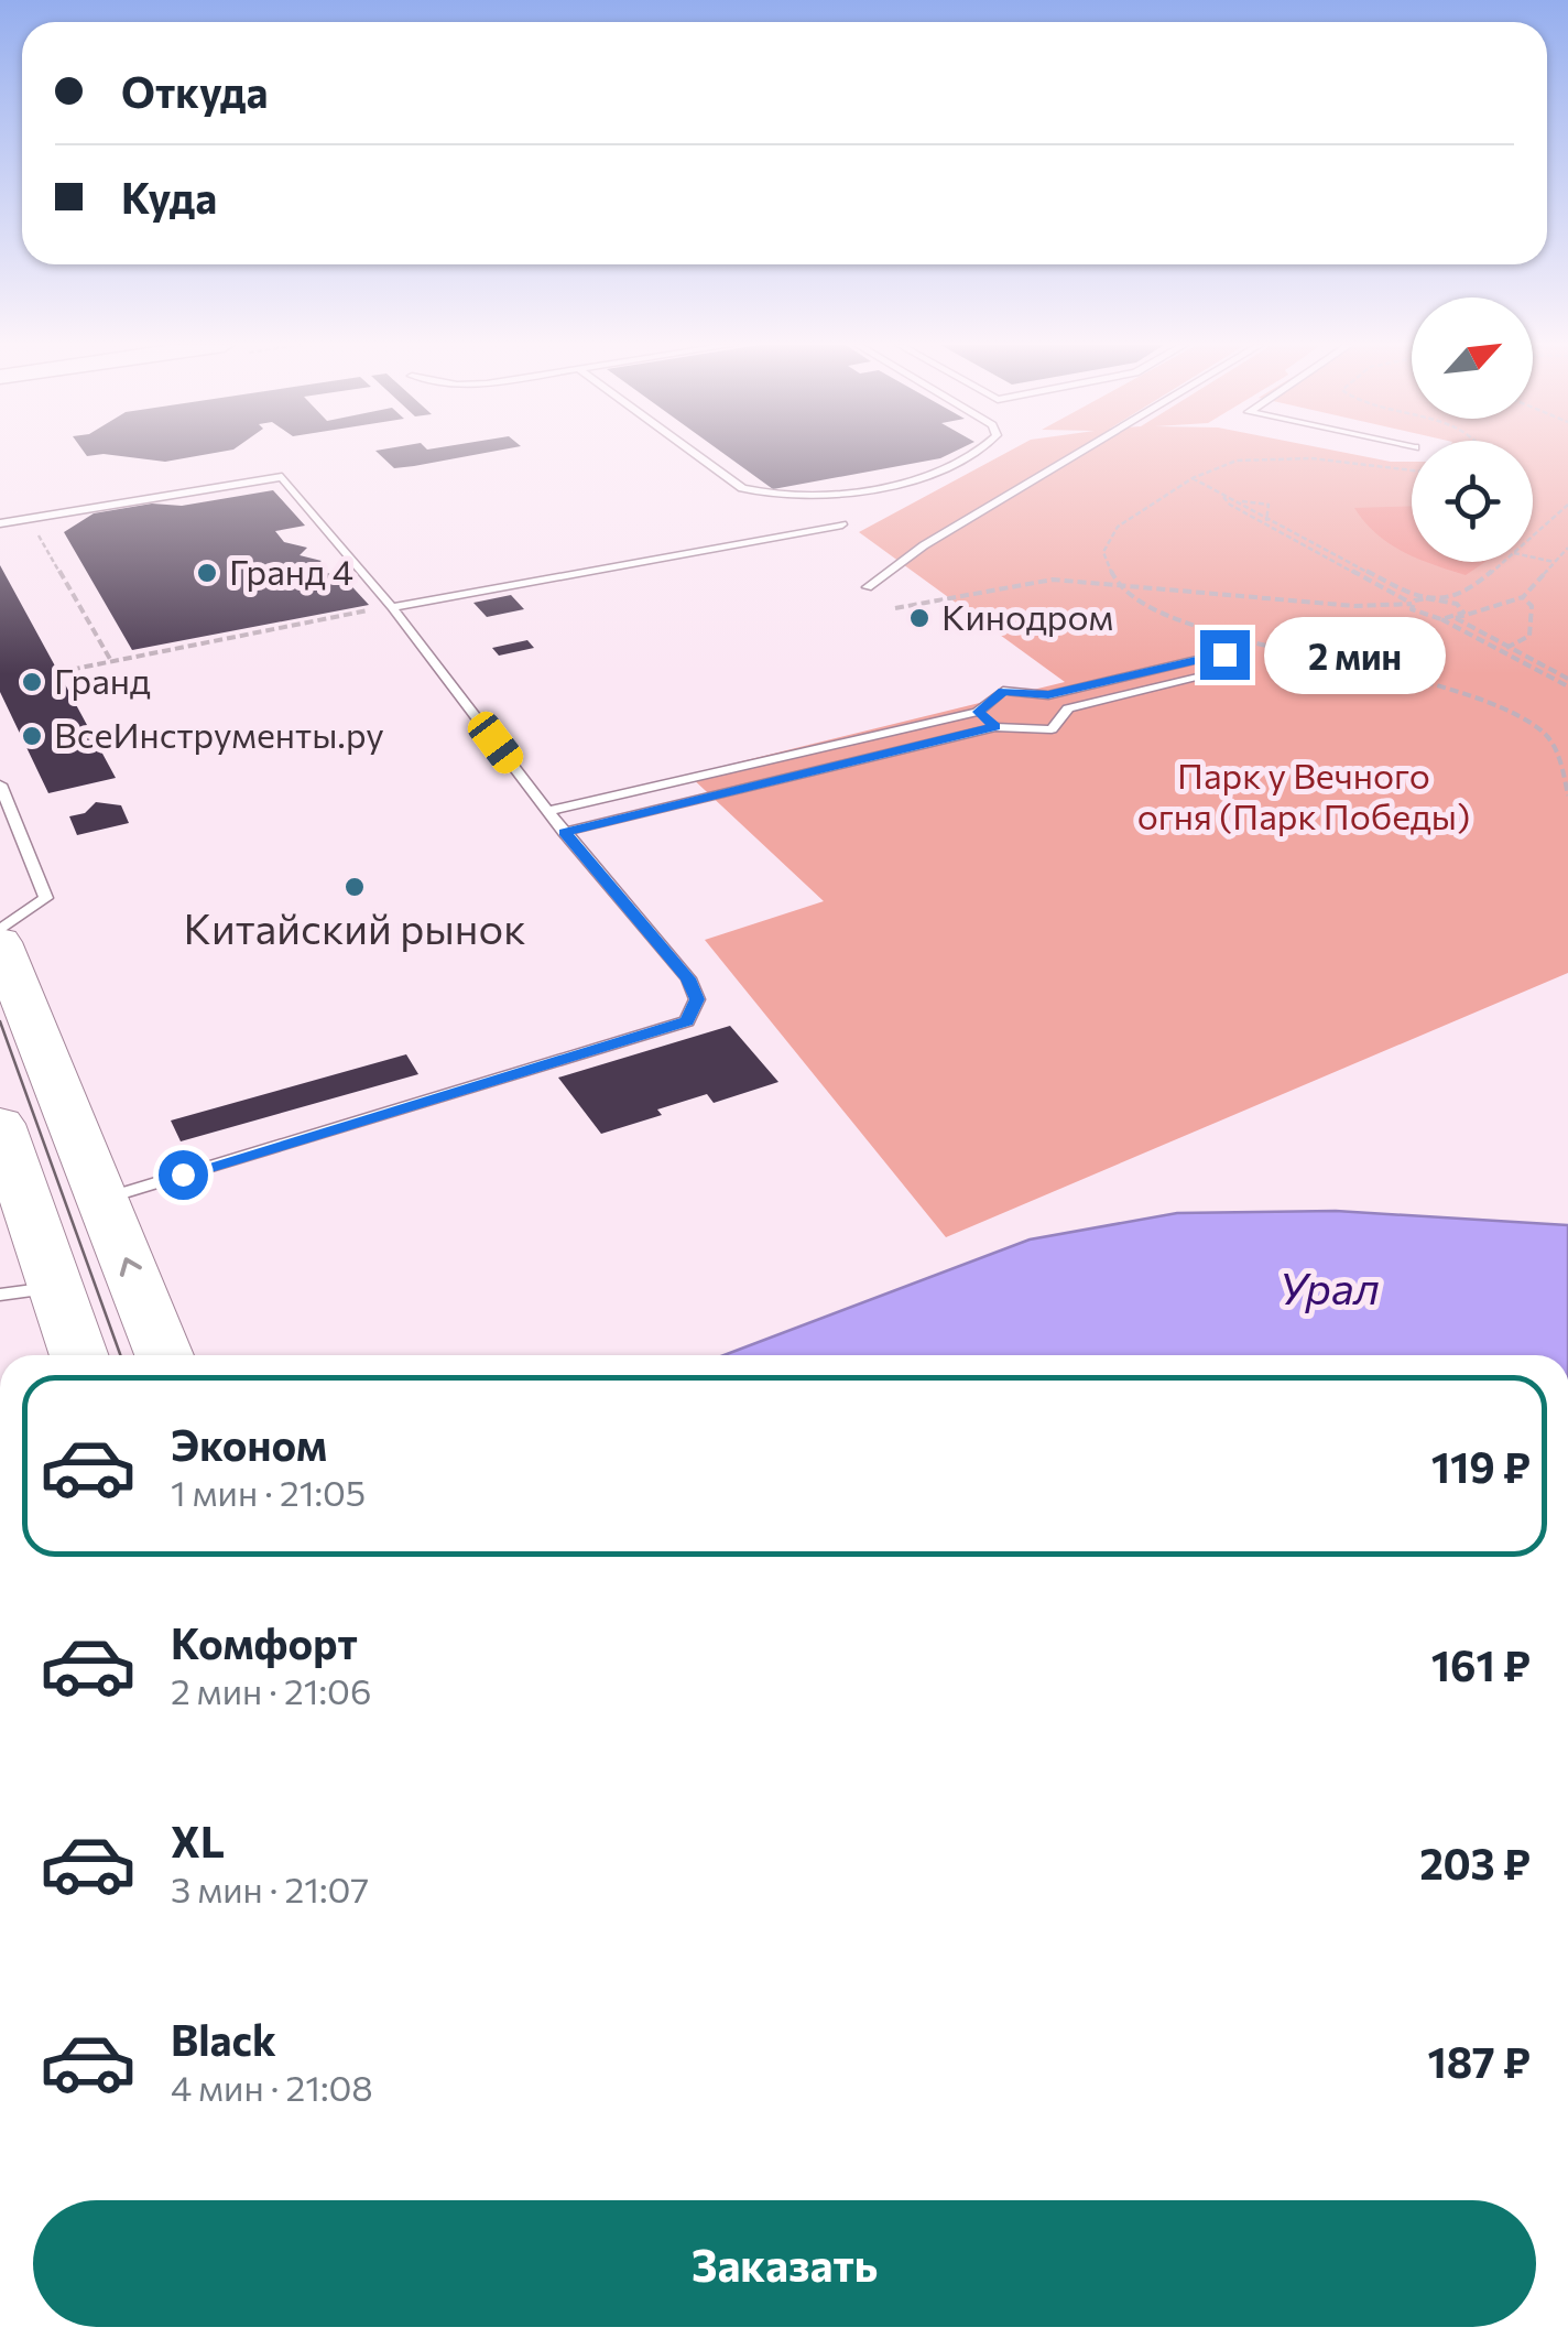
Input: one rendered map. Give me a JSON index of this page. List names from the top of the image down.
{
  "water": ["Урал"],
  "parks": ["Парк у Вечного огня (Парк Победы)"],
  "places": [
    "Гранд 4",
    "Кинодром",
    "Гранд",
    "ВсеИнструменты.ру",
    "Китайский рынок"
  ],
  "north": "top right",
  "page": {
    "banner": ["Откуда", "Куда"],
    "bubble": "2 мин",
    "list": [
      {
        "name": "Эконом",
        "note": "1 мин · 21:05",
        "value": "119 ₽"
      },
      {
        "name": "Комфорт",
        "note": "2 мин · 21:06",
        "value": "161 ₽"
      },
      {
        "name": "XL",
        "note": "3 мин · 21:07",
        "value": "203 ₽"
      },
      {
        "name": "Black",
        "note": "4 мин · 21:08",
        "value": "187 ₽"
      }
    ],
    "buttons": "Заказать"
  }
}
